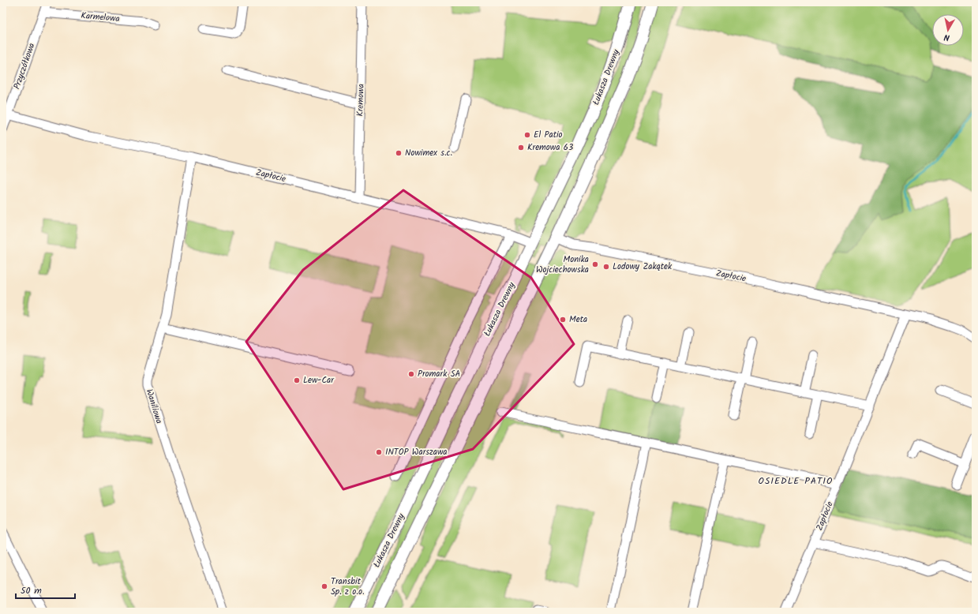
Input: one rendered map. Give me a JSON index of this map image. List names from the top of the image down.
{
  "streets": {
    "main road": ["Łukasza Drewny"],
    "street": [
      "Karmelowa",
      "Przyczółkowa",
      "Kremowa",
      "Zapłocie",
      "Waniliowa"
    ]
  },
  "crossings": [
    ["Karmelowa", "Przyczółkowa"],
    ["Przyczółkowa", "Zapłocie"],
    ["Łukasza Drewny", "Zapłocie"],
    ["Kremowa", "Zapłocie"],
    ["Zapłocie", "Waniliowa"]
  ],
  "districts": ["OSIEDLE PATIO"],
  "places": [
    "El Patio",
    "Kremowa 63",
    "Nowimex s.c.",
    "Monika Wojciechowska",
    "Lodowy Zakątek",
    "Meta",
    "Promark SA",
    "Lew-Car",
    "INTOP Warszawa",
    "Transbit Sp. z o.o."
  ],
  "scale_bar": "50 m",
  "north": "bottom"
}
